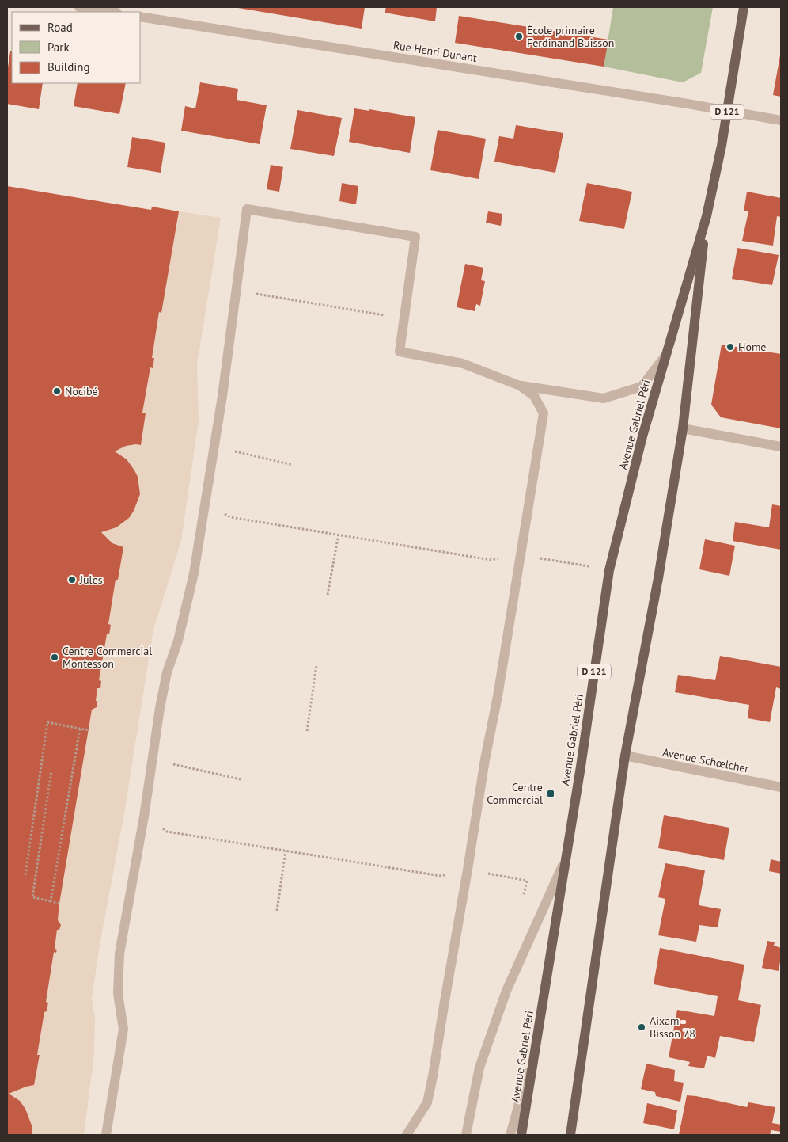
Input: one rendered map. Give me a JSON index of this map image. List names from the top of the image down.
{
  "streets": {
    "main road": ["D 121", "Avenue Gabriel Péri"],
    "street": ["Rue Henri Dunant", "Avenue Schœlcher"]
  },
  "crossings": [
    ["Rue Henri Dunant", "Avenue Gabriel Péri"],
    ["Avenue Gabriel Péri", "Avenue Schœlcher"]
  ],
  "places": {
    "other": [
      "École primaire Ferdinand Buisson",
      "Home",
      "Nocibé",
      "Jules",
      "Centre Commercial Montesson",
      "Aixam - Bisson 78"
    ],
    "transit": ["Centre Commercial"]
  },
  "legend": ["Road", "Park", "Building"]
}
